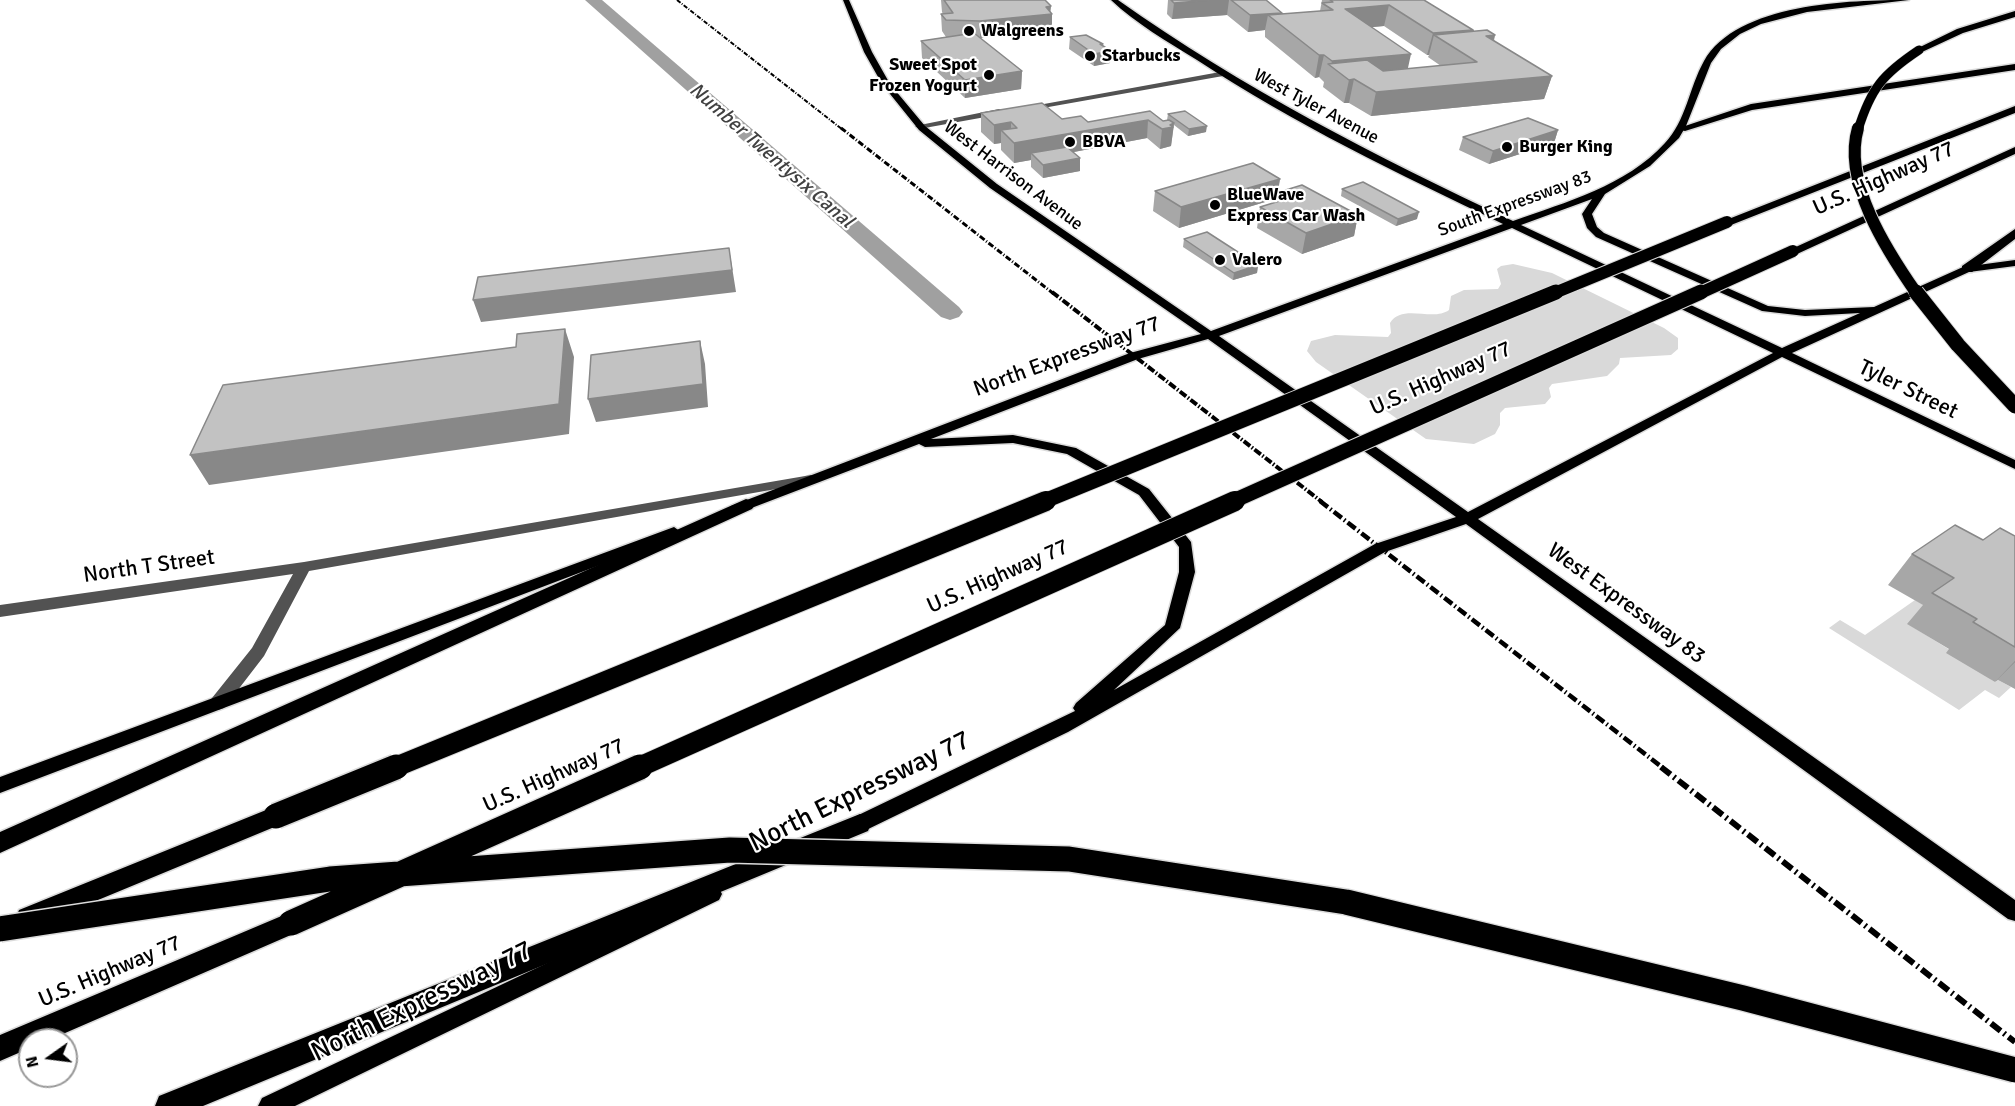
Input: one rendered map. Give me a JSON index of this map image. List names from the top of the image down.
{
  "streets": {
    "highway": ["U.S. Highway 77"],
    "main road": [
      "West Tyler Avenue",
      "West Harrison Avenue",
      "South Expressway 83",
      "North Expressway 77",
      "Tyler Street",
      "West Expressway 83"
    ],
    "street": ["North T Street"]
  },
  "crossings": [
    ["West Tyler Avenue", "South Expressway 83"],
    ["West Tyler Avenue", "Tyler Street"],
    ["West Harrison Avenue", "South Expressway 83"],
    ["West Harrison Avenue", "North Expressway 77"],
    ["West Harrison Avenue", "West Expressway 83"],
    ["South Expressway 83", "North Expressway 77"],
    ["South Expressway 83", "West Expressway 83"],
    ["North Expressway 77", "North T Street"],
    ["North Expressway 77", "West Expressway 83"]
  ],
  "water": ["Number Twentysix Canal"],
  "places": [
    "Walgreens",
    "Starbucks",
    "Sweet Spot Frozen Yogurt",
    "BBVA",
    "Burger King",
    "BlueWave Express Car Wash",
    "Valero"
  ],
  "north": "left"
}
